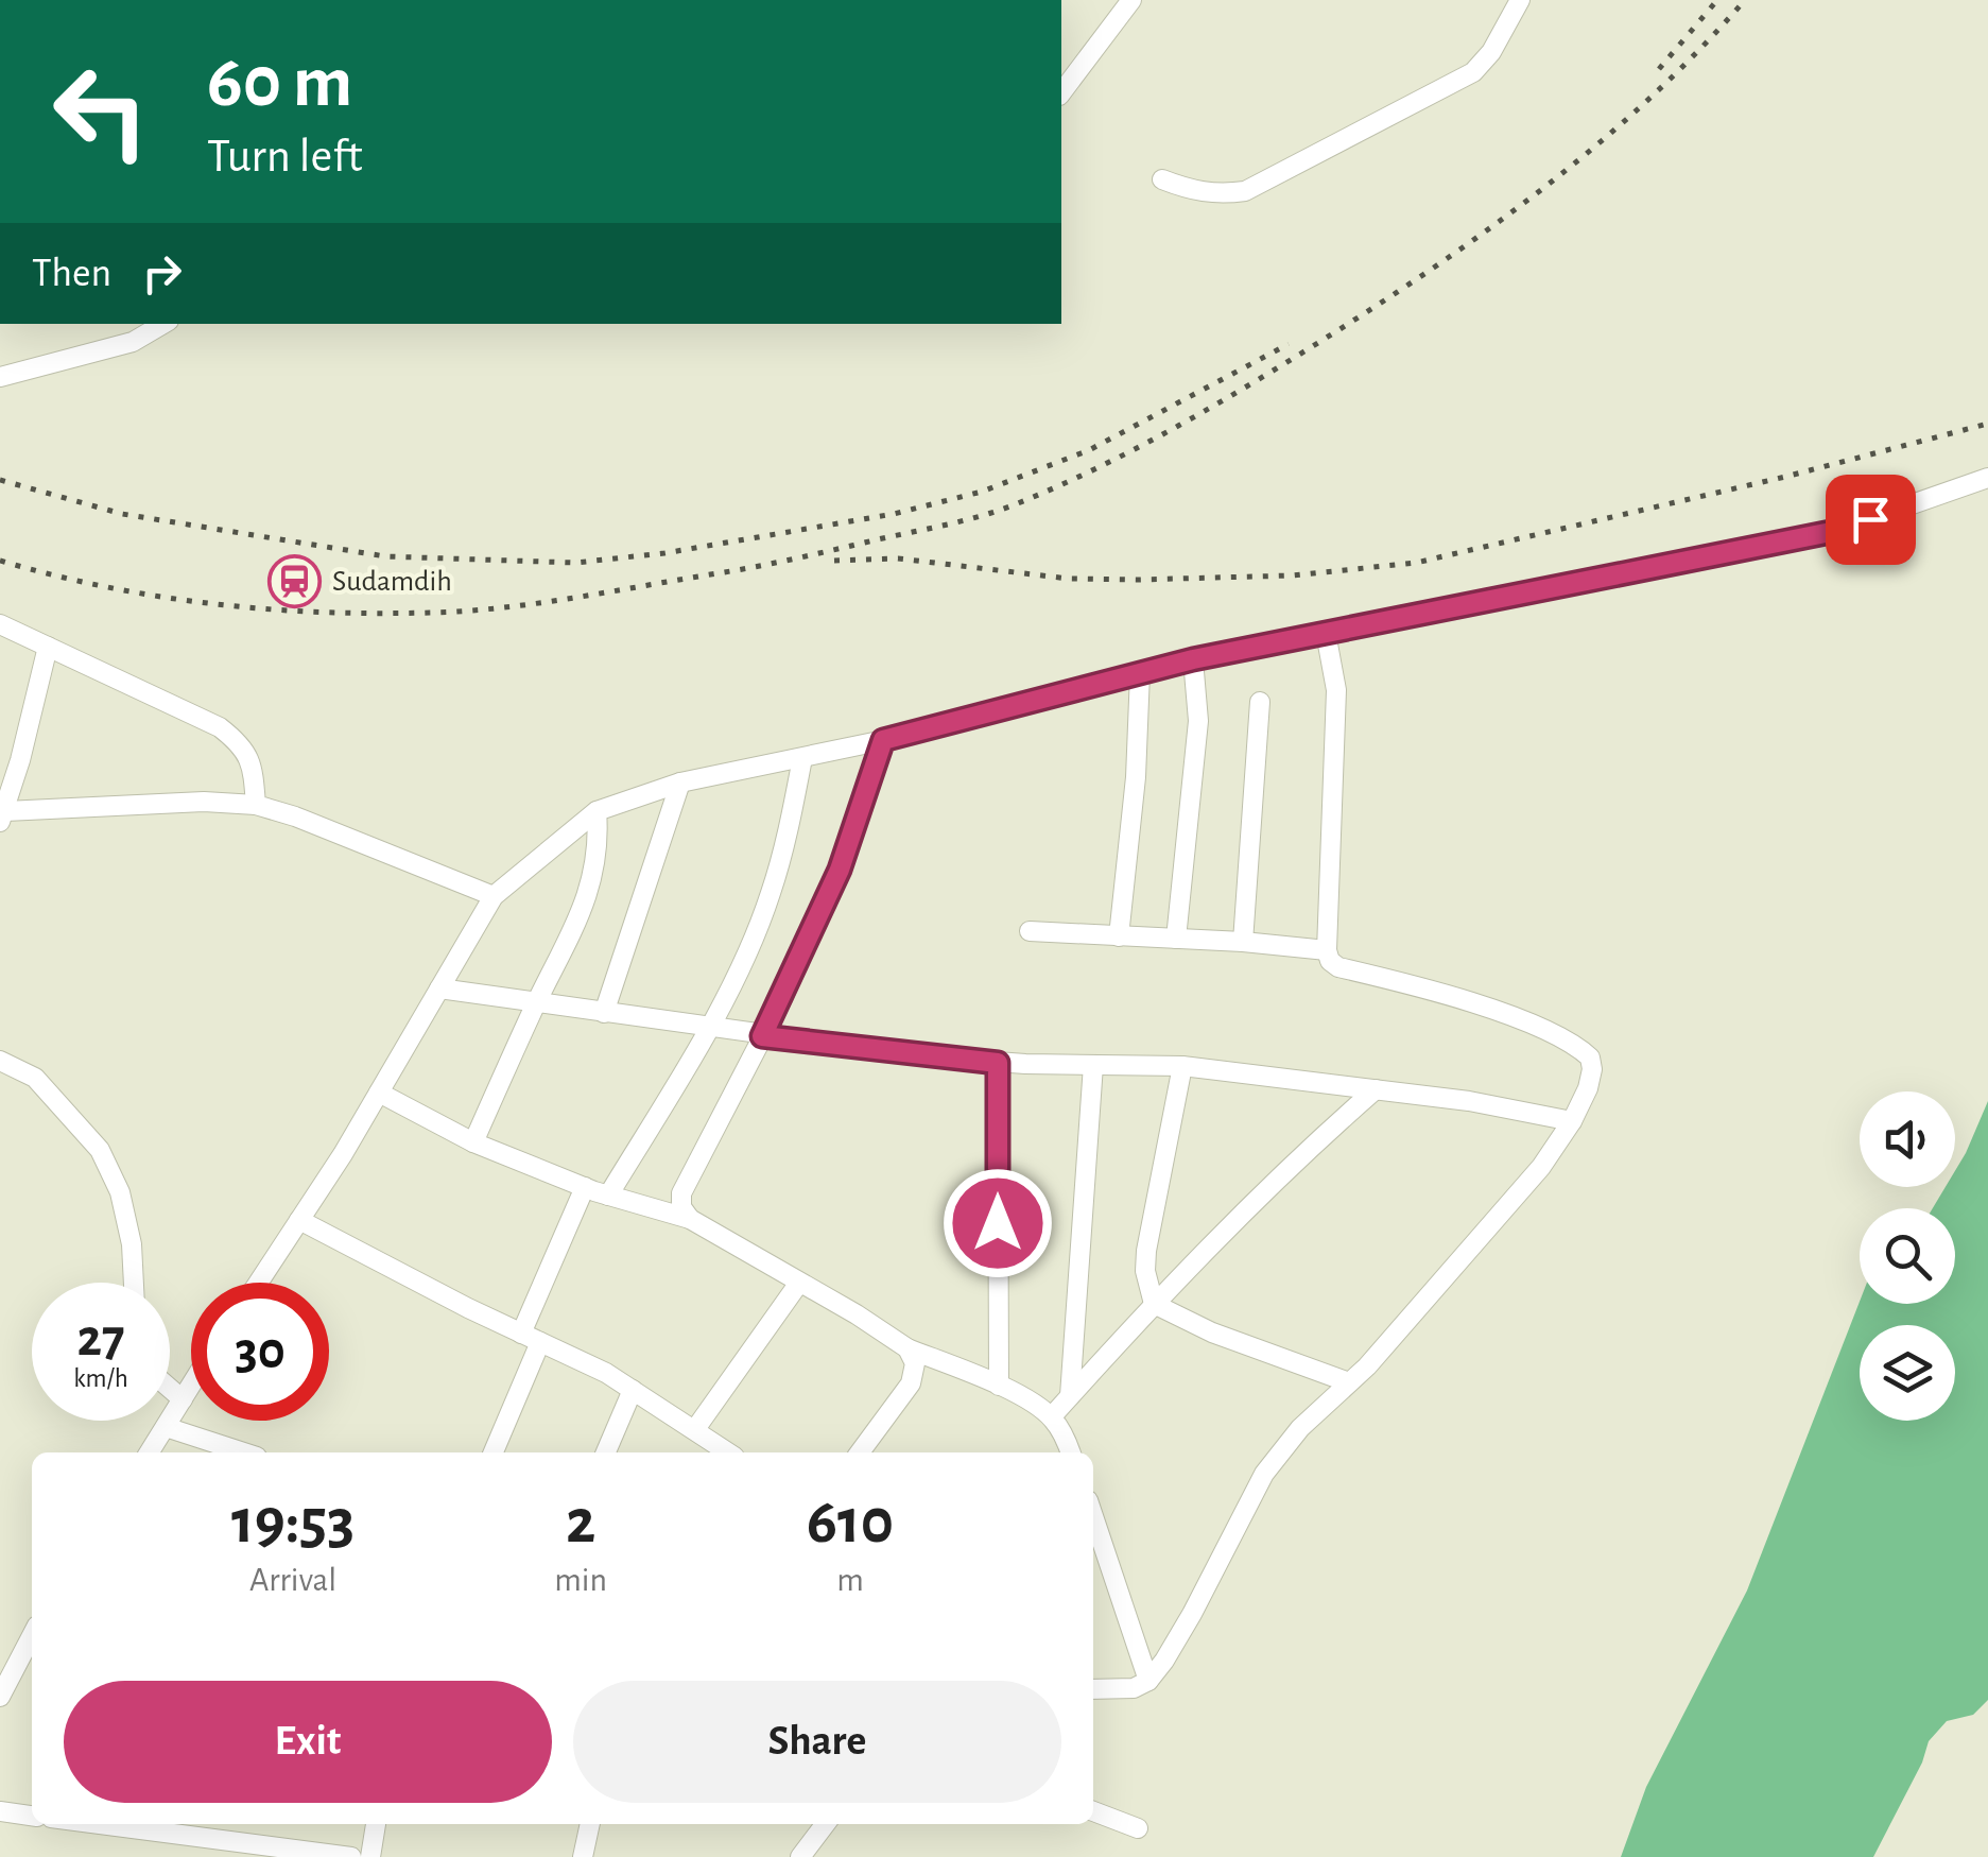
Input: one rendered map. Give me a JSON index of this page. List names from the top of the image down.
{
  "places": {
    "station": ["Sudamdih"]
  },
  "page": {
    "turn": ["60 m", "Turn left"],
    "then": "Then",
    "speed": "27 km/h",
    "limit": "30",
    "eta": [
      "19:53",
      "Arrival",
      "2",
      "min",
      "610",
      "m"
    ],
    "buttons": ["Exit", "Share"]
  }
}
